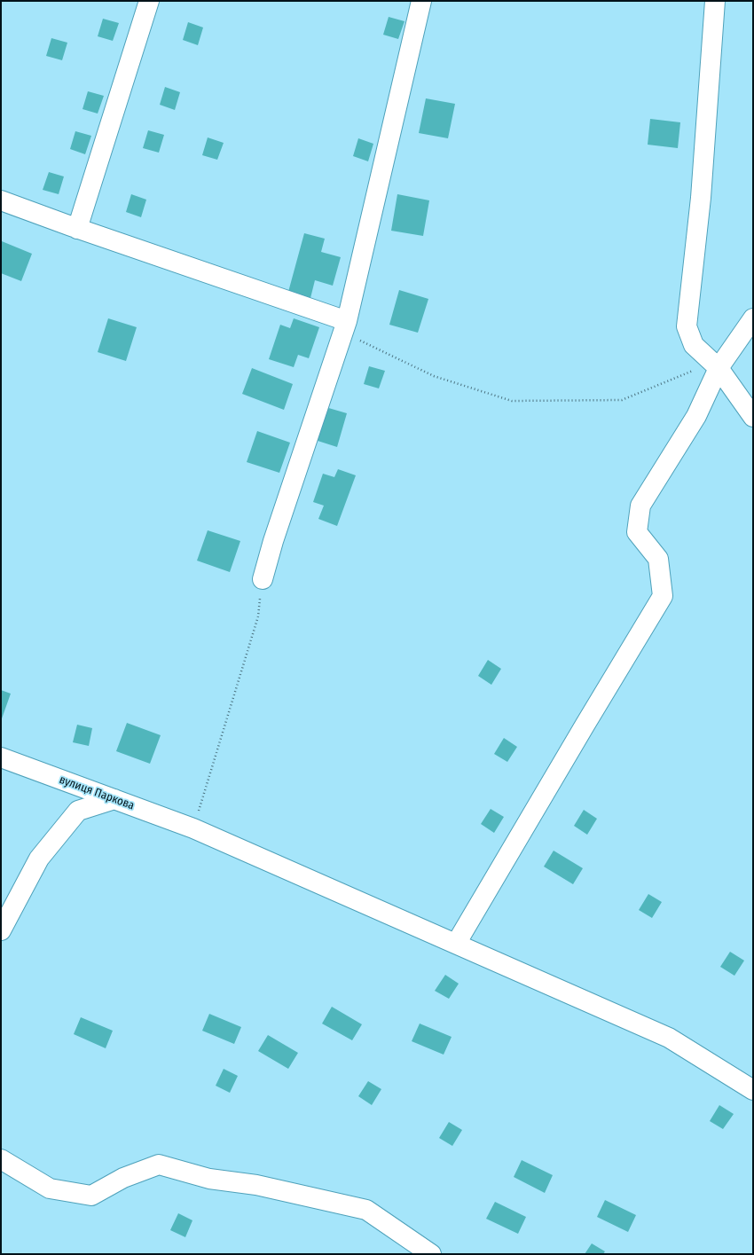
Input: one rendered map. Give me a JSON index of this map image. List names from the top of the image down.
{
  "streets": {
    "street": ["вулиця Паркова"]
  }
}
